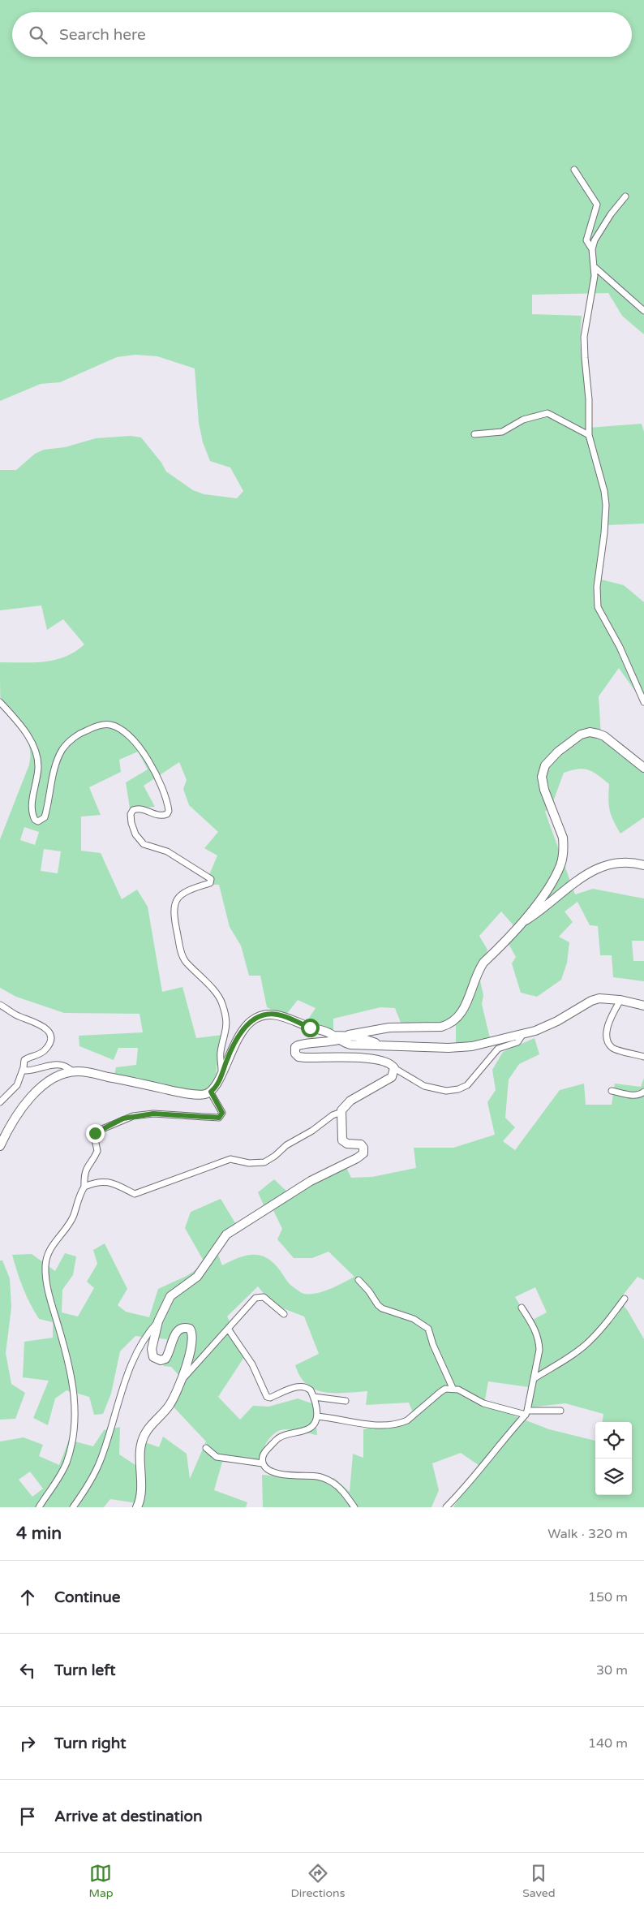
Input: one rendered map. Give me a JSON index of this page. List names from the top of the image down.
{
  "page": {
    "search": "Search here",
    "heading": ["4 min", "Walk · 320 m"],
    "list": [
      ["Continue", "150 m"],
      ["Turn left", "30 m"],
      ["Turn right", "140 m"],
      "Arrive at destination"
    ],
    "nav": ["Map", "Directions", "Saved"]
  }
}
